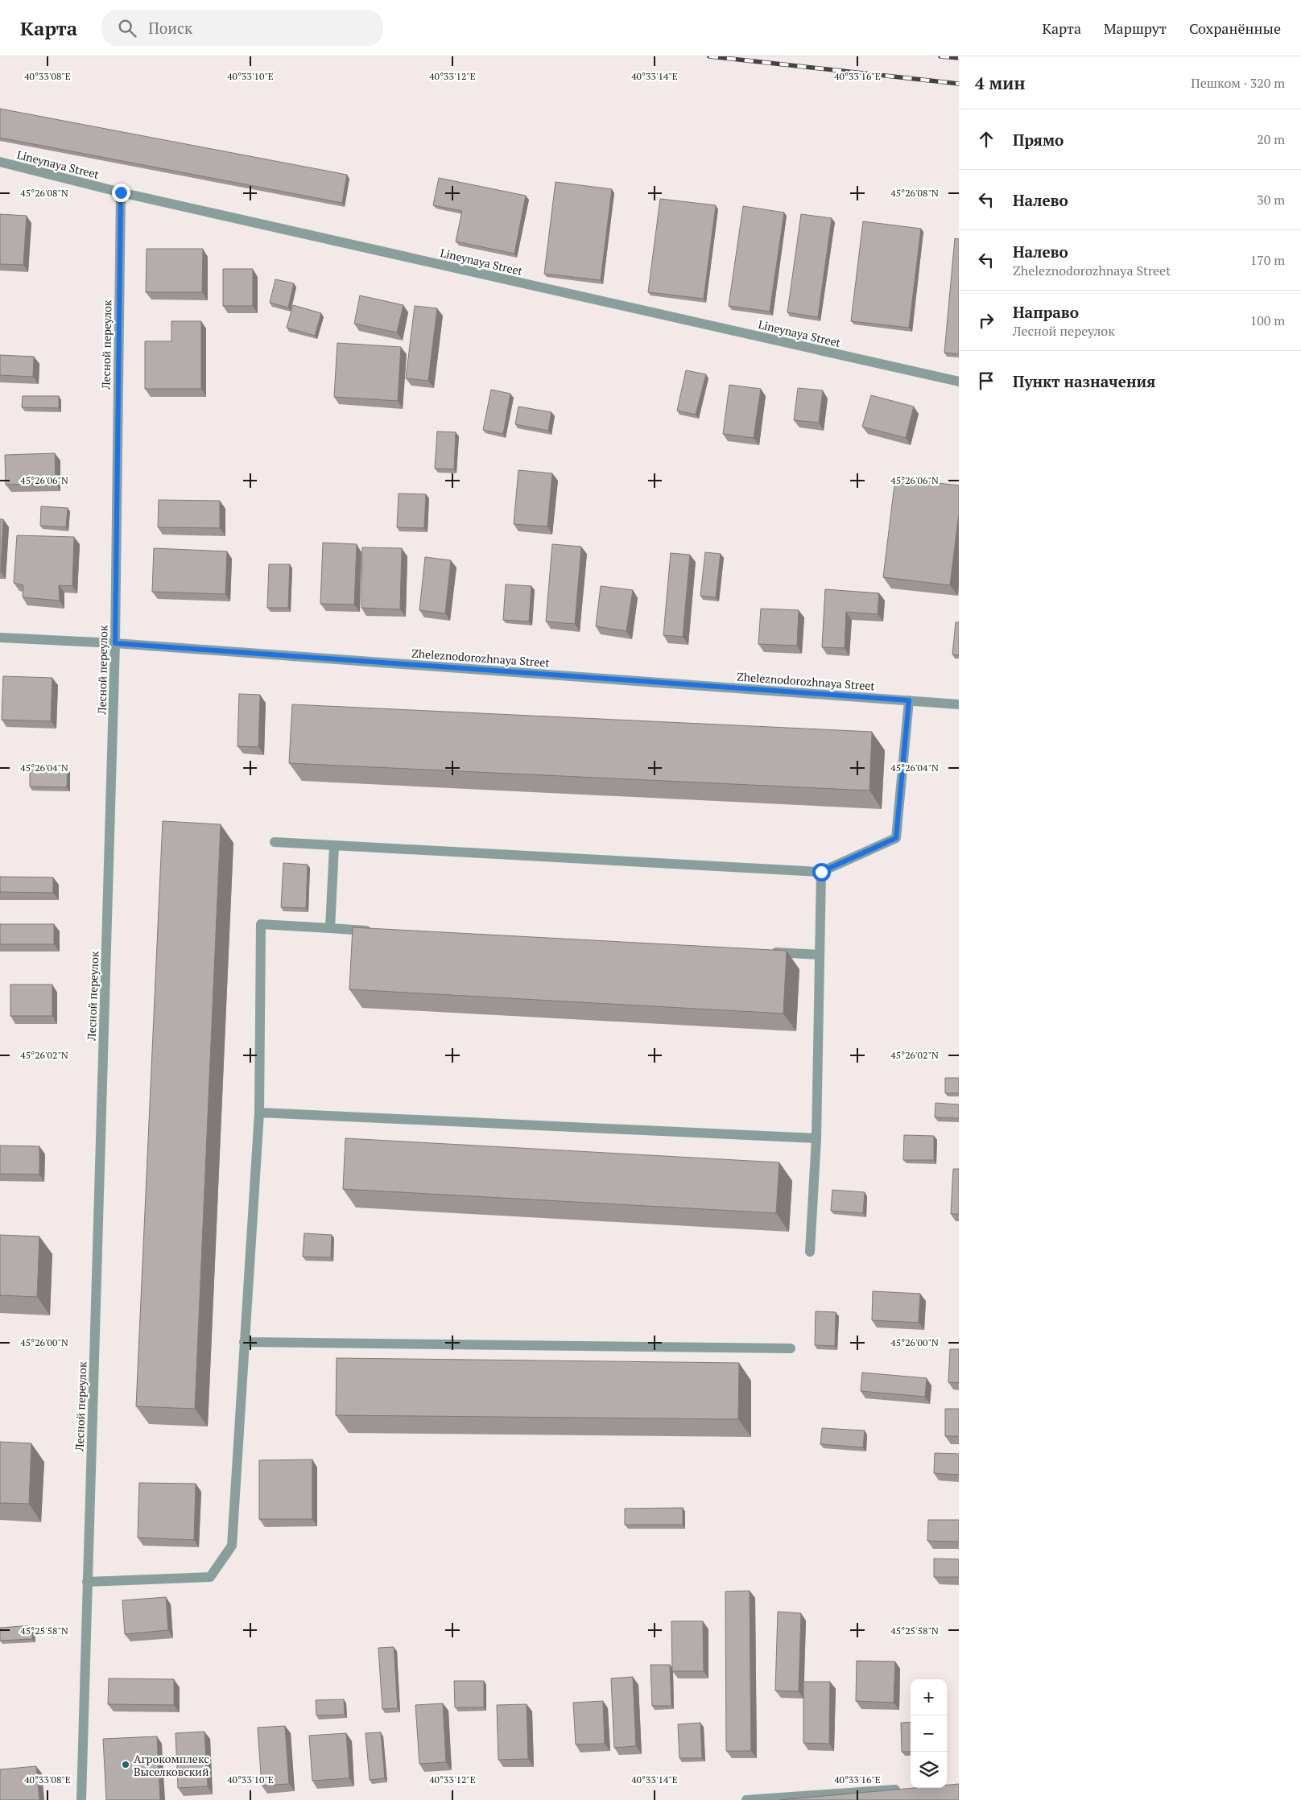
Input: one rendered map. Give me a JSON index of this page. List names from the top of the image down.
{
  "streets": {
    "street": ["Lineynaya Street", "Лесной переулок", "Zheleznodorozhnaya Street"]
  },
  "crossings": [
    ["Lineynaya Street", "Лесной переулок"],
    ["Лесной переулок", "Zheleznodorozhnaya Street"]
  ],
  "places": ["Агрокомплекс Выселковский"],
  "page": {
    "header": "Карта",
    "search": "Поиск",
    "nav": ["Карта", "Маршрут", "Сохранённые"],
    "heading": ["4 мин", "Пешком · 320 m"],
    "list": [
      ["Прямо", "20 m"],
      ["Налево", "30 m"],
      ["Налево", "Zheleznodorozhnaya Street", "170 m"],
      ["Направо", "Лесной переулок", "100 m"],
      "Пункт назначения"
    ],
    "map_buttons": ["+", "−"]
  },
  "coordinates": [
    "40°33'08\"E",
    "40°33'10\"E",
    "40°33'12\"E",
    "40°33'14\"E",
    "40°33'16\"E",
    "45°26'08\"N",
    "45°26'06\"N",
    "45°26'04\"N",
    "45°26'02\"N",
    "45°26'00\"N",
    "45°25'58\"N"
  ]
}
